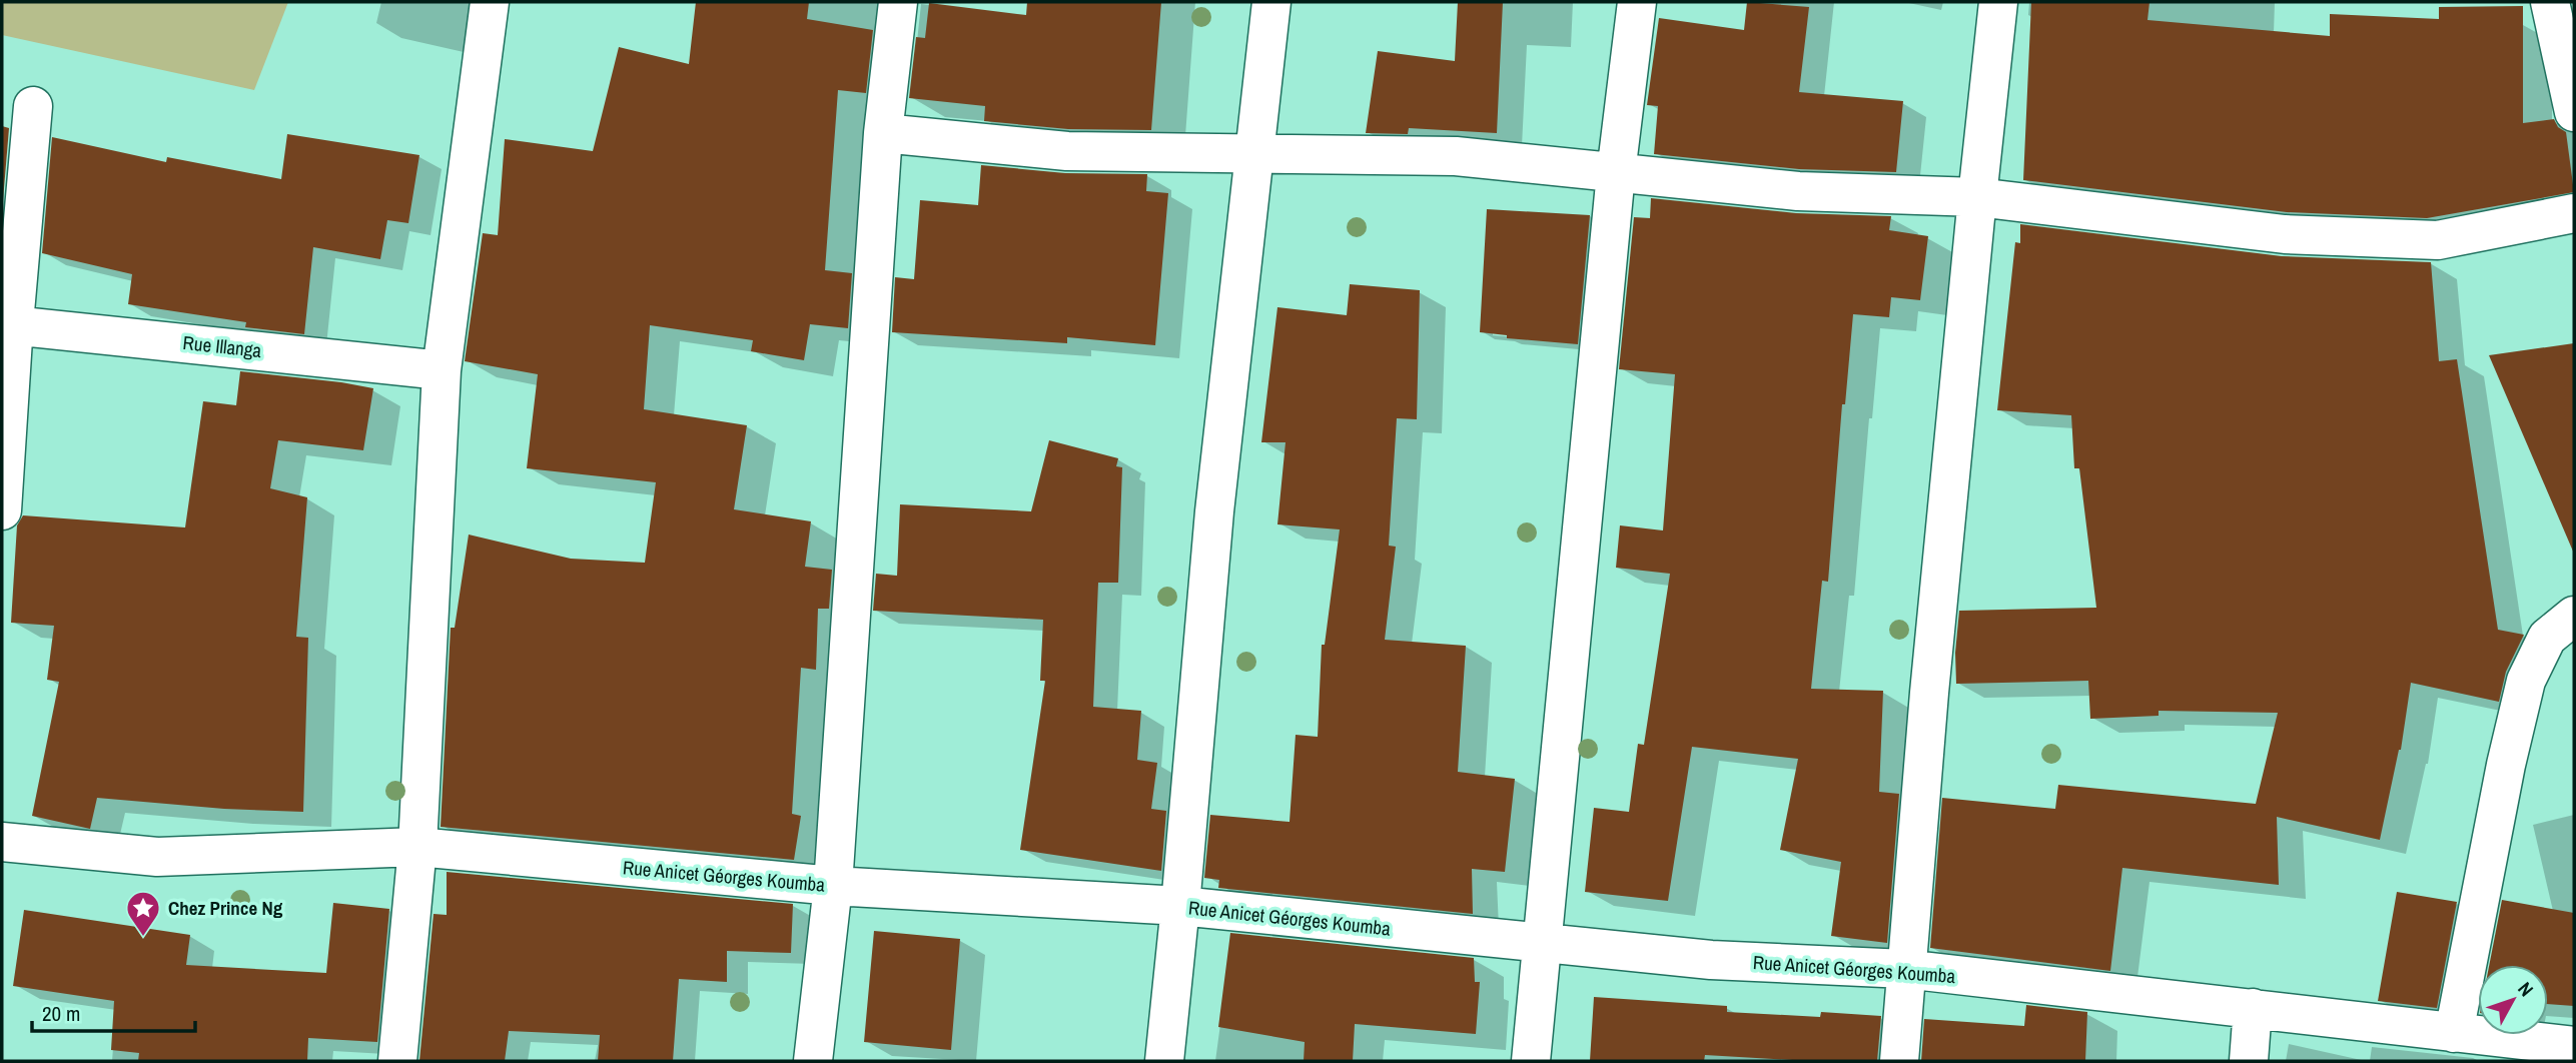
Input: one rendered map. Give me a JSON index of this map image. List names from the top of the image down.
{
  "streets": {
    "street": ["Rue Illanga", "Rue Anicet Géorges Koumba"]
  },
  "places": {
    "place": ["Chez Prince Ng"]
  },
  "scale_bar": "20 m",
  "north": "top right"
}
